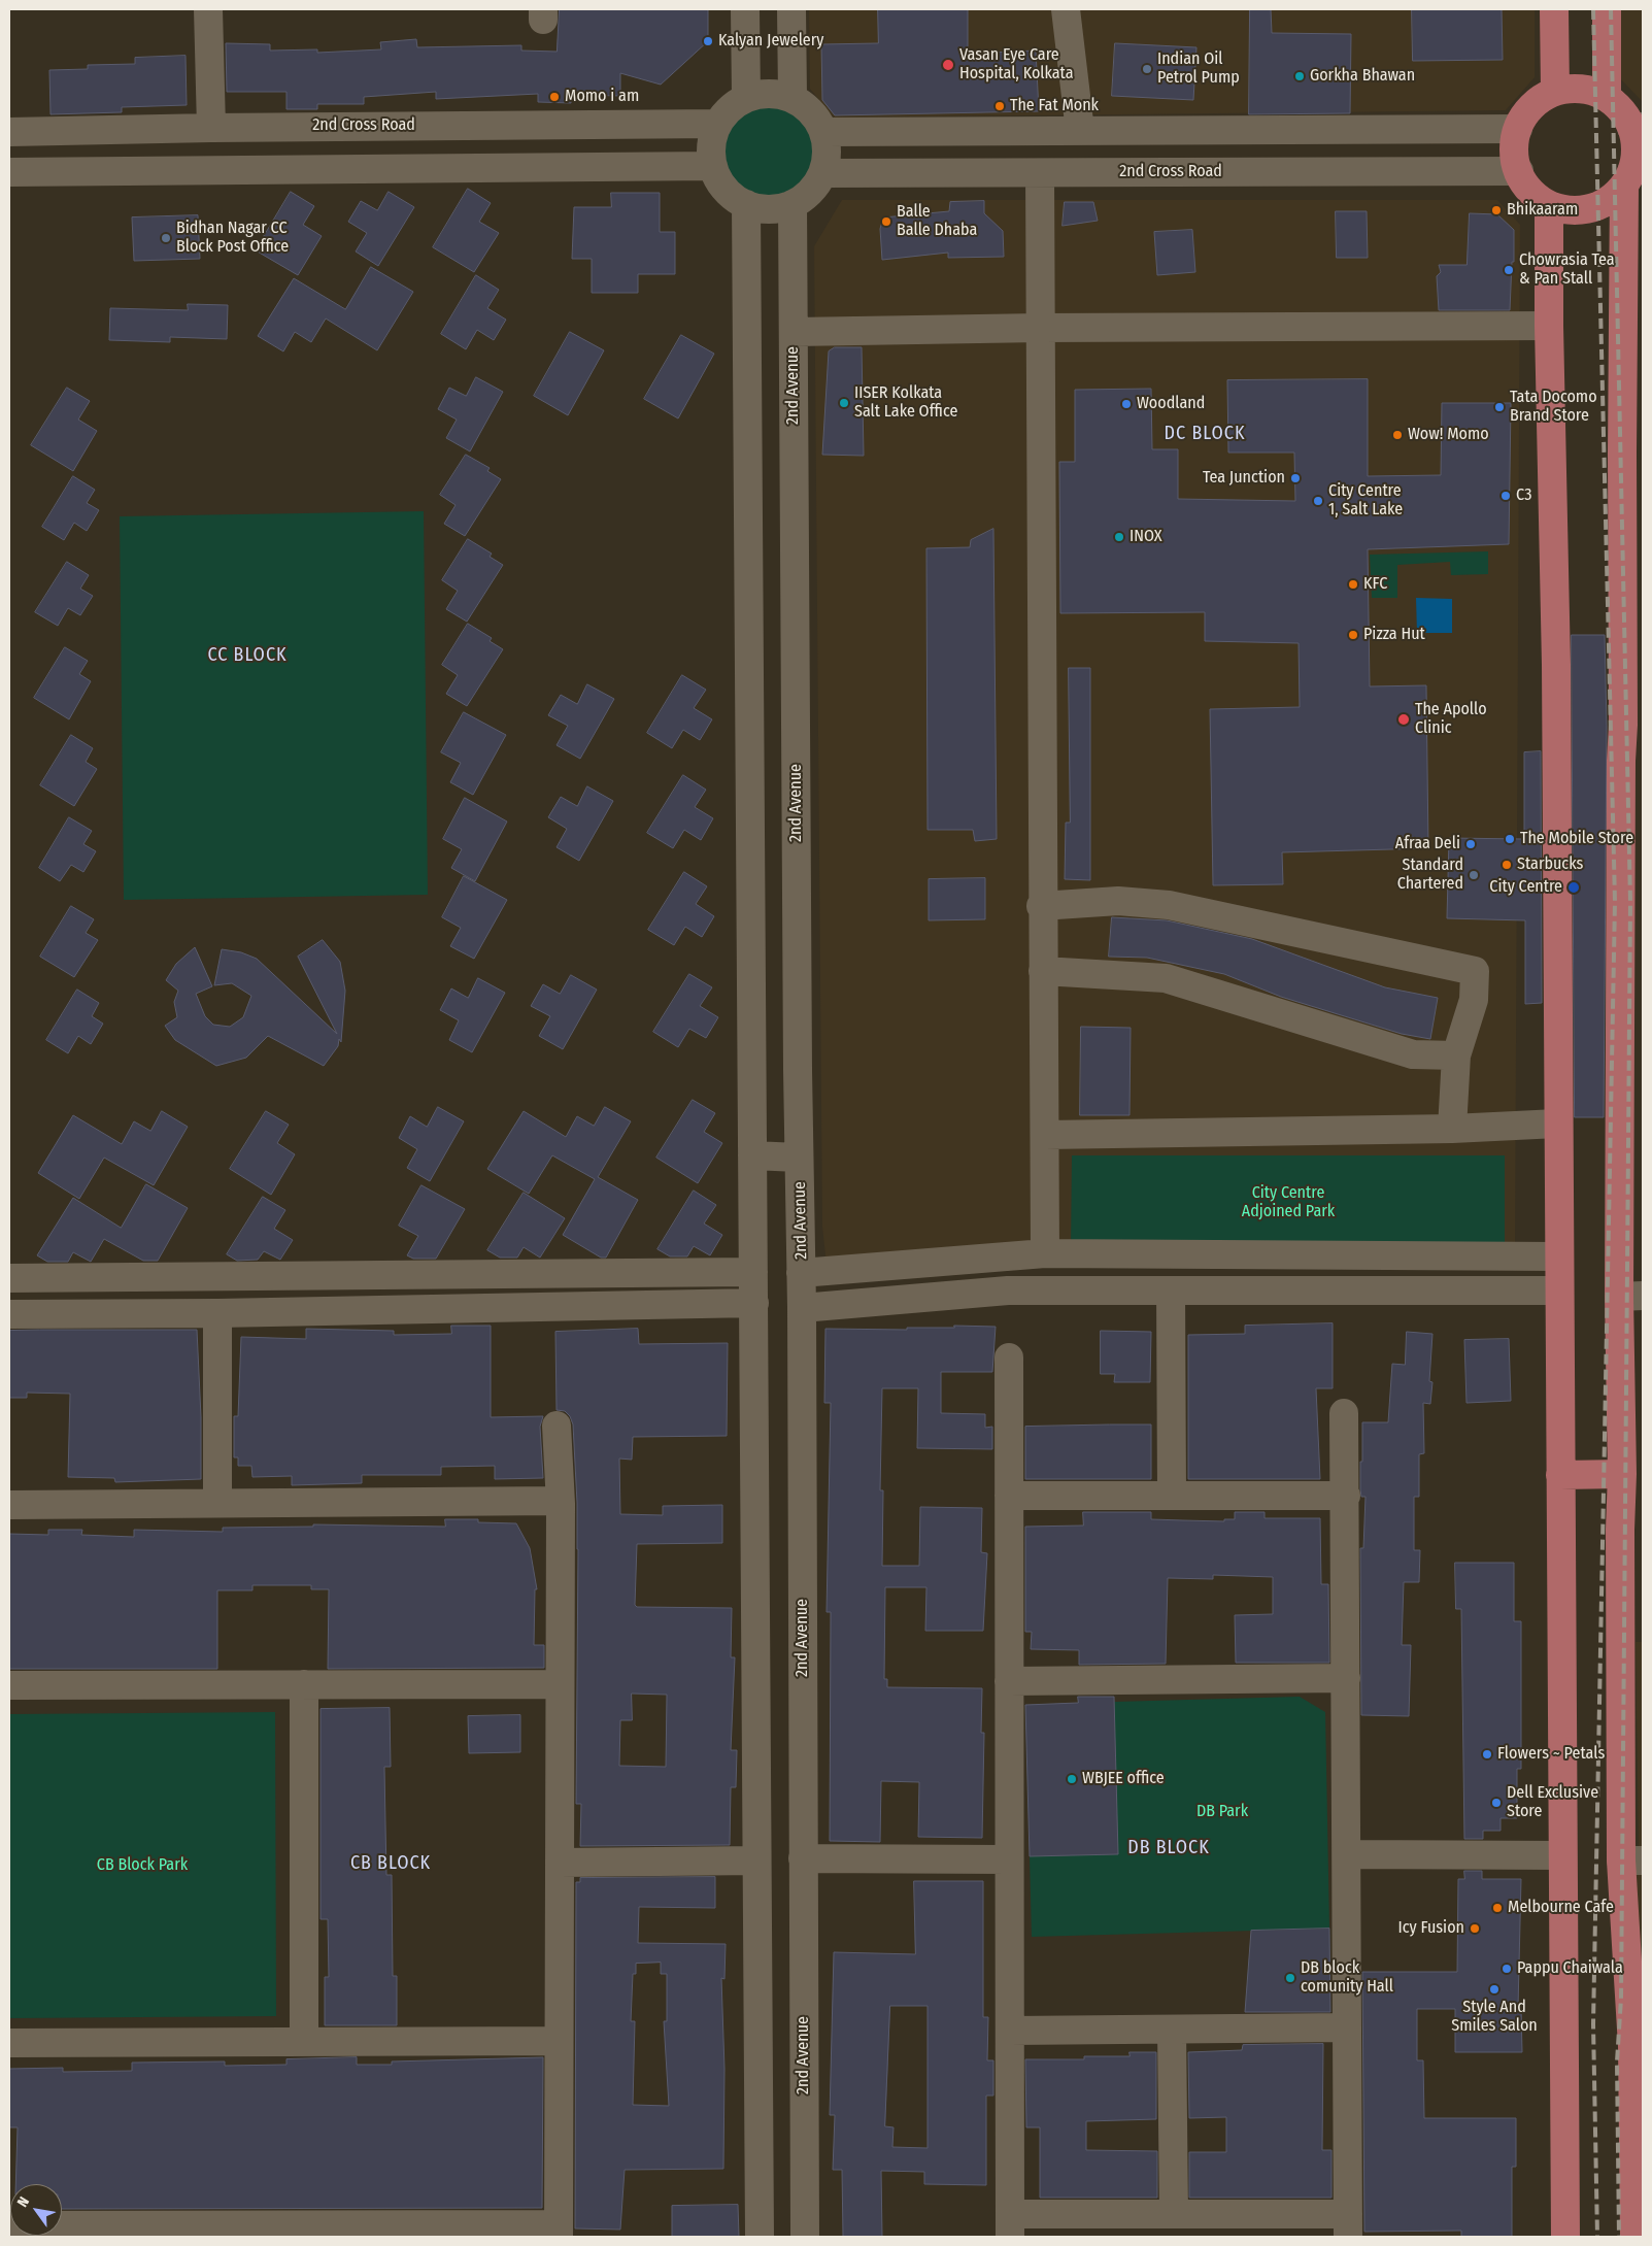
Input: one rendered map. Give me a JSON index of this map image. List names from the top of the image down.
{
  "streets": {
    "street": ["2nd Cross Road", "2nd Avenue"]
  },
  "crossings": [
    ["2nd Cross Road", "2nd Avenue"]
  ],
  "districts": [
    "DC BLOCK",
    "CC BLOCK",
    "DB BLOCK",
    "CB BLOCK"
  ],
  "parks": ["City Centre Adjoined Park", "DB Park", "CB Block Park"],
  "places": [
    "Kalyan Jewelery",
    "Vasan Eye Care Hospital, Kolkata",
    "Indian Oil Petrol Pump",
    "Gorkha Bhawan",
    "Momo i am",
    "The Fat Monk",
    "Bhikaaram",
    "Balle Balle Dhaba",
    "Bidhan Nagar CC Block Post Office",
    "Chowrasia Tea & Pan Stall",
    "IISER Kolkata Salt Lake Office",
    "Woodland",
    "Tata Docomo Brand Store",
    "Wow! Momo",
    "Tea Junction",
    "C3",
    "City Centre 1, Salt Lake",
    "INOX",
    "KFC",
    "Pizza Hut",
    "The Apollo Clinic",
    "The Mobile Store",
    "Afraa Deli",
    "Starbucks",
    "Standard Chartered",
    "City Centre",
    "Flowers ~ Petals",
    "WBJEE office",
    "Dell Exclusive Store",
    "Melbourne Cafe",
    "Icy Fusion",
    "Pappu Chaiwala",
    "DB block comunity Hall",
    "Style And Smiles Salon"
  ],
  "north": "top left"
}
